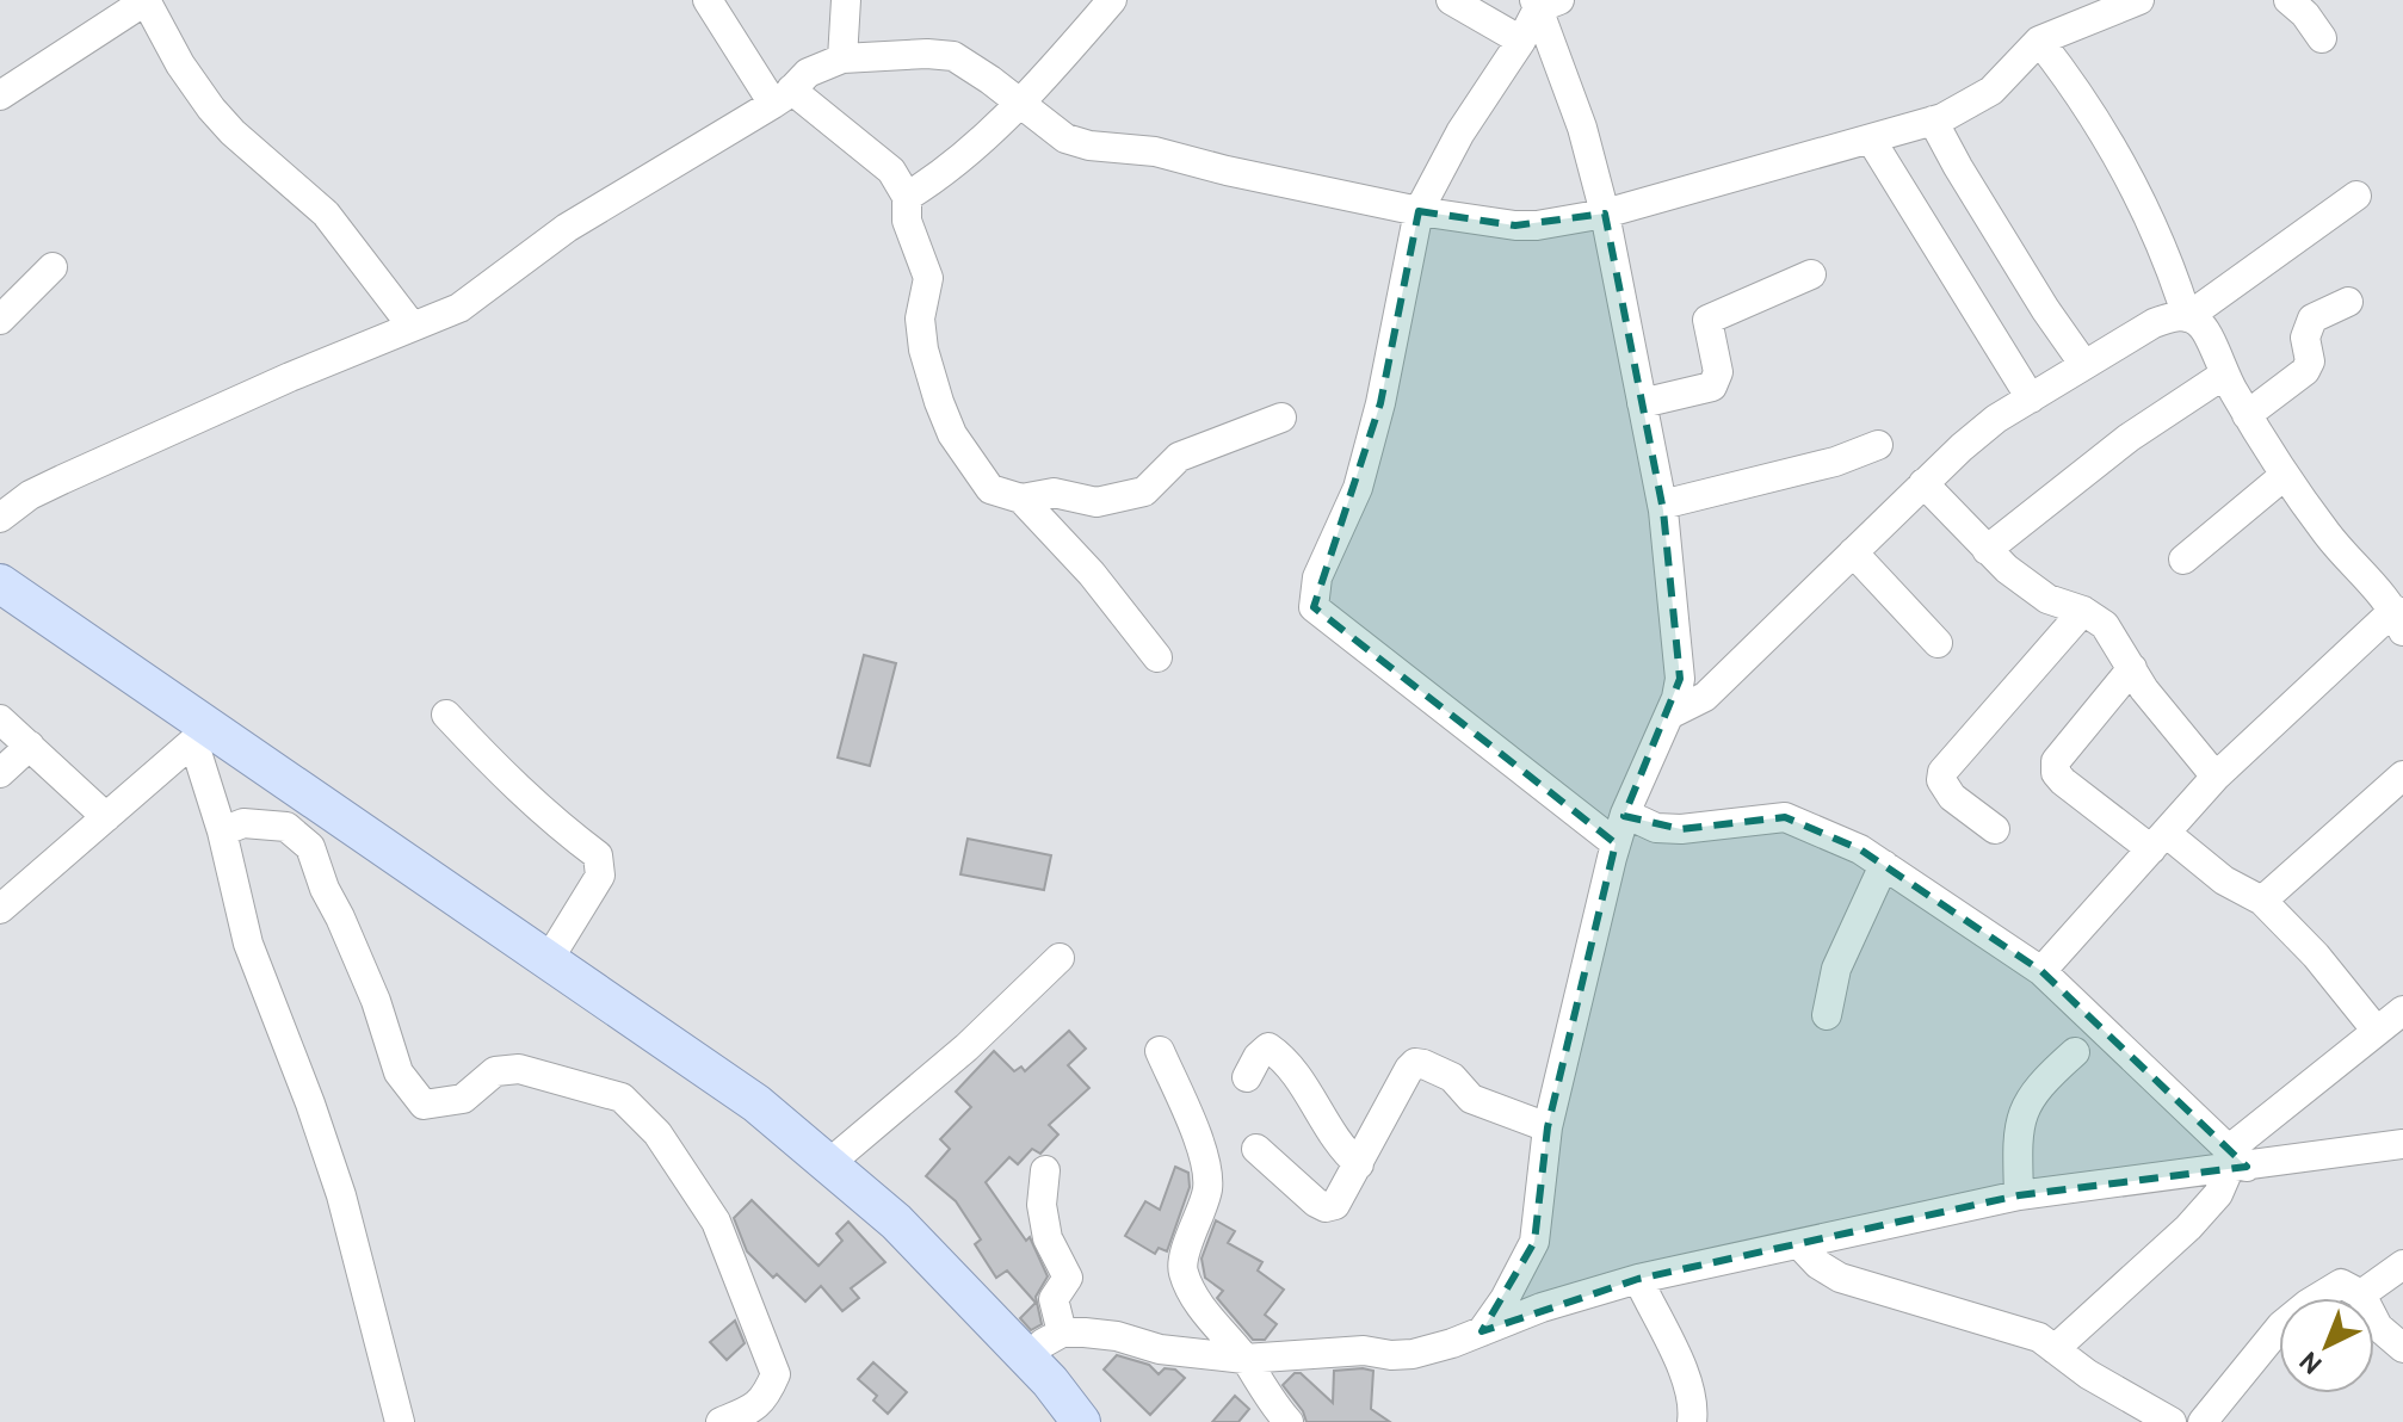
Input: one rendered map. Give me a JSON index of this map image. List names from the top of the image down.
{
  "north": "bottom left"
}
